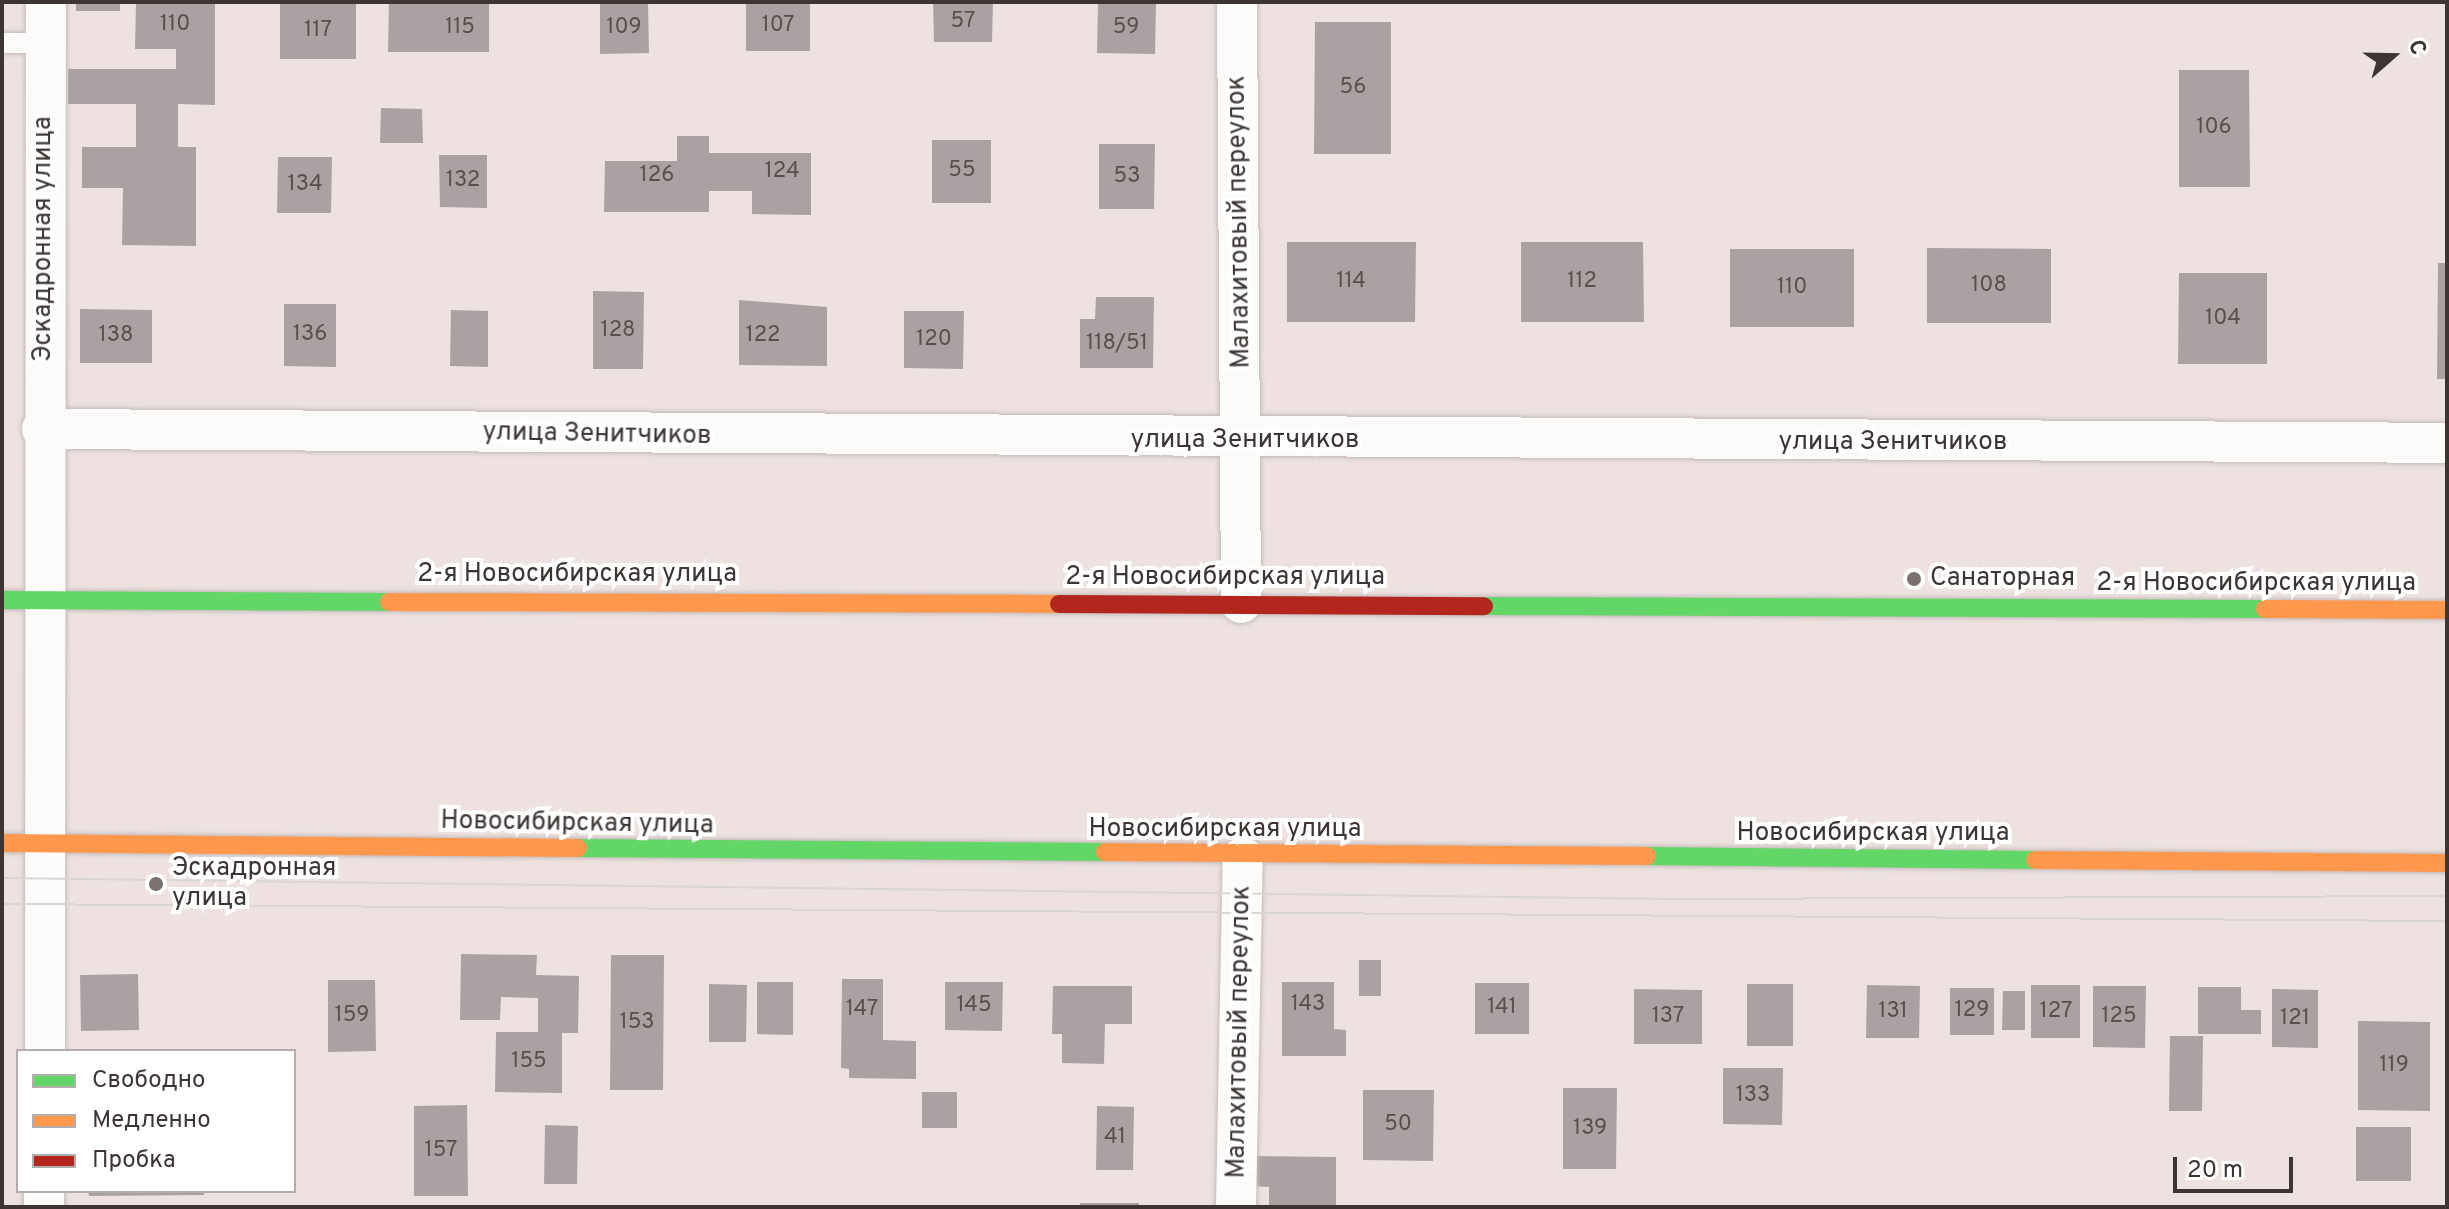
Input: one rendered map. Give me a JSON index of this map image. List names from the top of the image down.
{
  "streets": {
    "street": [
      "Малахитовый переулок",
      "Эскадронная улица",
      "улица Зенитчиков",
      "2-я Новосибирская улица",
      "Новосибирская улица"
    ]
  },
  "crossings": [
    ["Малахитовый переулок", "улица Зенитчиков"],
    ["Малахитовый переулок", "2-я Новосибирская улица"],
    ["Малахитовый переулок", "Новосибирская улица"],
    ["Эскадронная улица", "улица Зенитчиков"],
    ["Эскадронная улица", "2-я Новосибирская улица"],
    ["Эскадронная улица", "Новосибирская улица"]
  ],
  "places": ["Санаторная", "Эскадронная улица"],
  "house_numbers": [
    "57",
    "110",
    "107",
    "115",
    "109",
    "59",
    "117",
    "56",
    "106",
    "55",
    "124",
    "126",
    "53",
    "132",
    "134",
    "114",
    "112",
    "108",
    "110",
    "104",
    "128",
    "136",
    "138",
    "122",
    "120",
    "118/51",
    "143",
    "145",
    "141",
    "147",
    "129",
    "131",
    "127",
    "159",
    "137",
    "125",
    "121",
    "153",
    "155",
    "119",
    "133",
    "50",
    "139",
    "41",
    "157"
  ],
  "legend": ["Свободно", "Медленно", "Пробка"],
  "scale_bar": "20 m",
  "north": "right"
}
